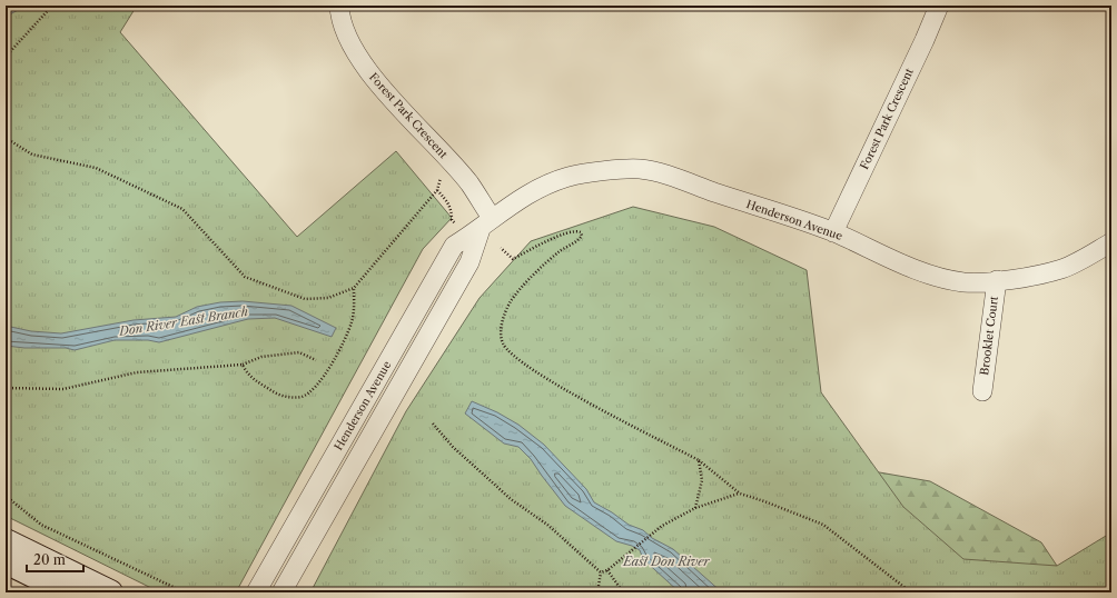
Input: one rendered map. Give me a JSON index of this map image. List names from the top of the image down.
{
  "streets": {
    "street": ["Forest Park Crescent", "Henderson Avenue", "Brooklet Court"]
  },
  "crossings": [
    ["Forest Park Crescent", "Henderson Avenue"],
    ["Henderson Avenue", "Brooklet Court"]
  ],
  "water": ["Don River East Branch", "East Don River"],
  "scale_bar": "20 m"
}
